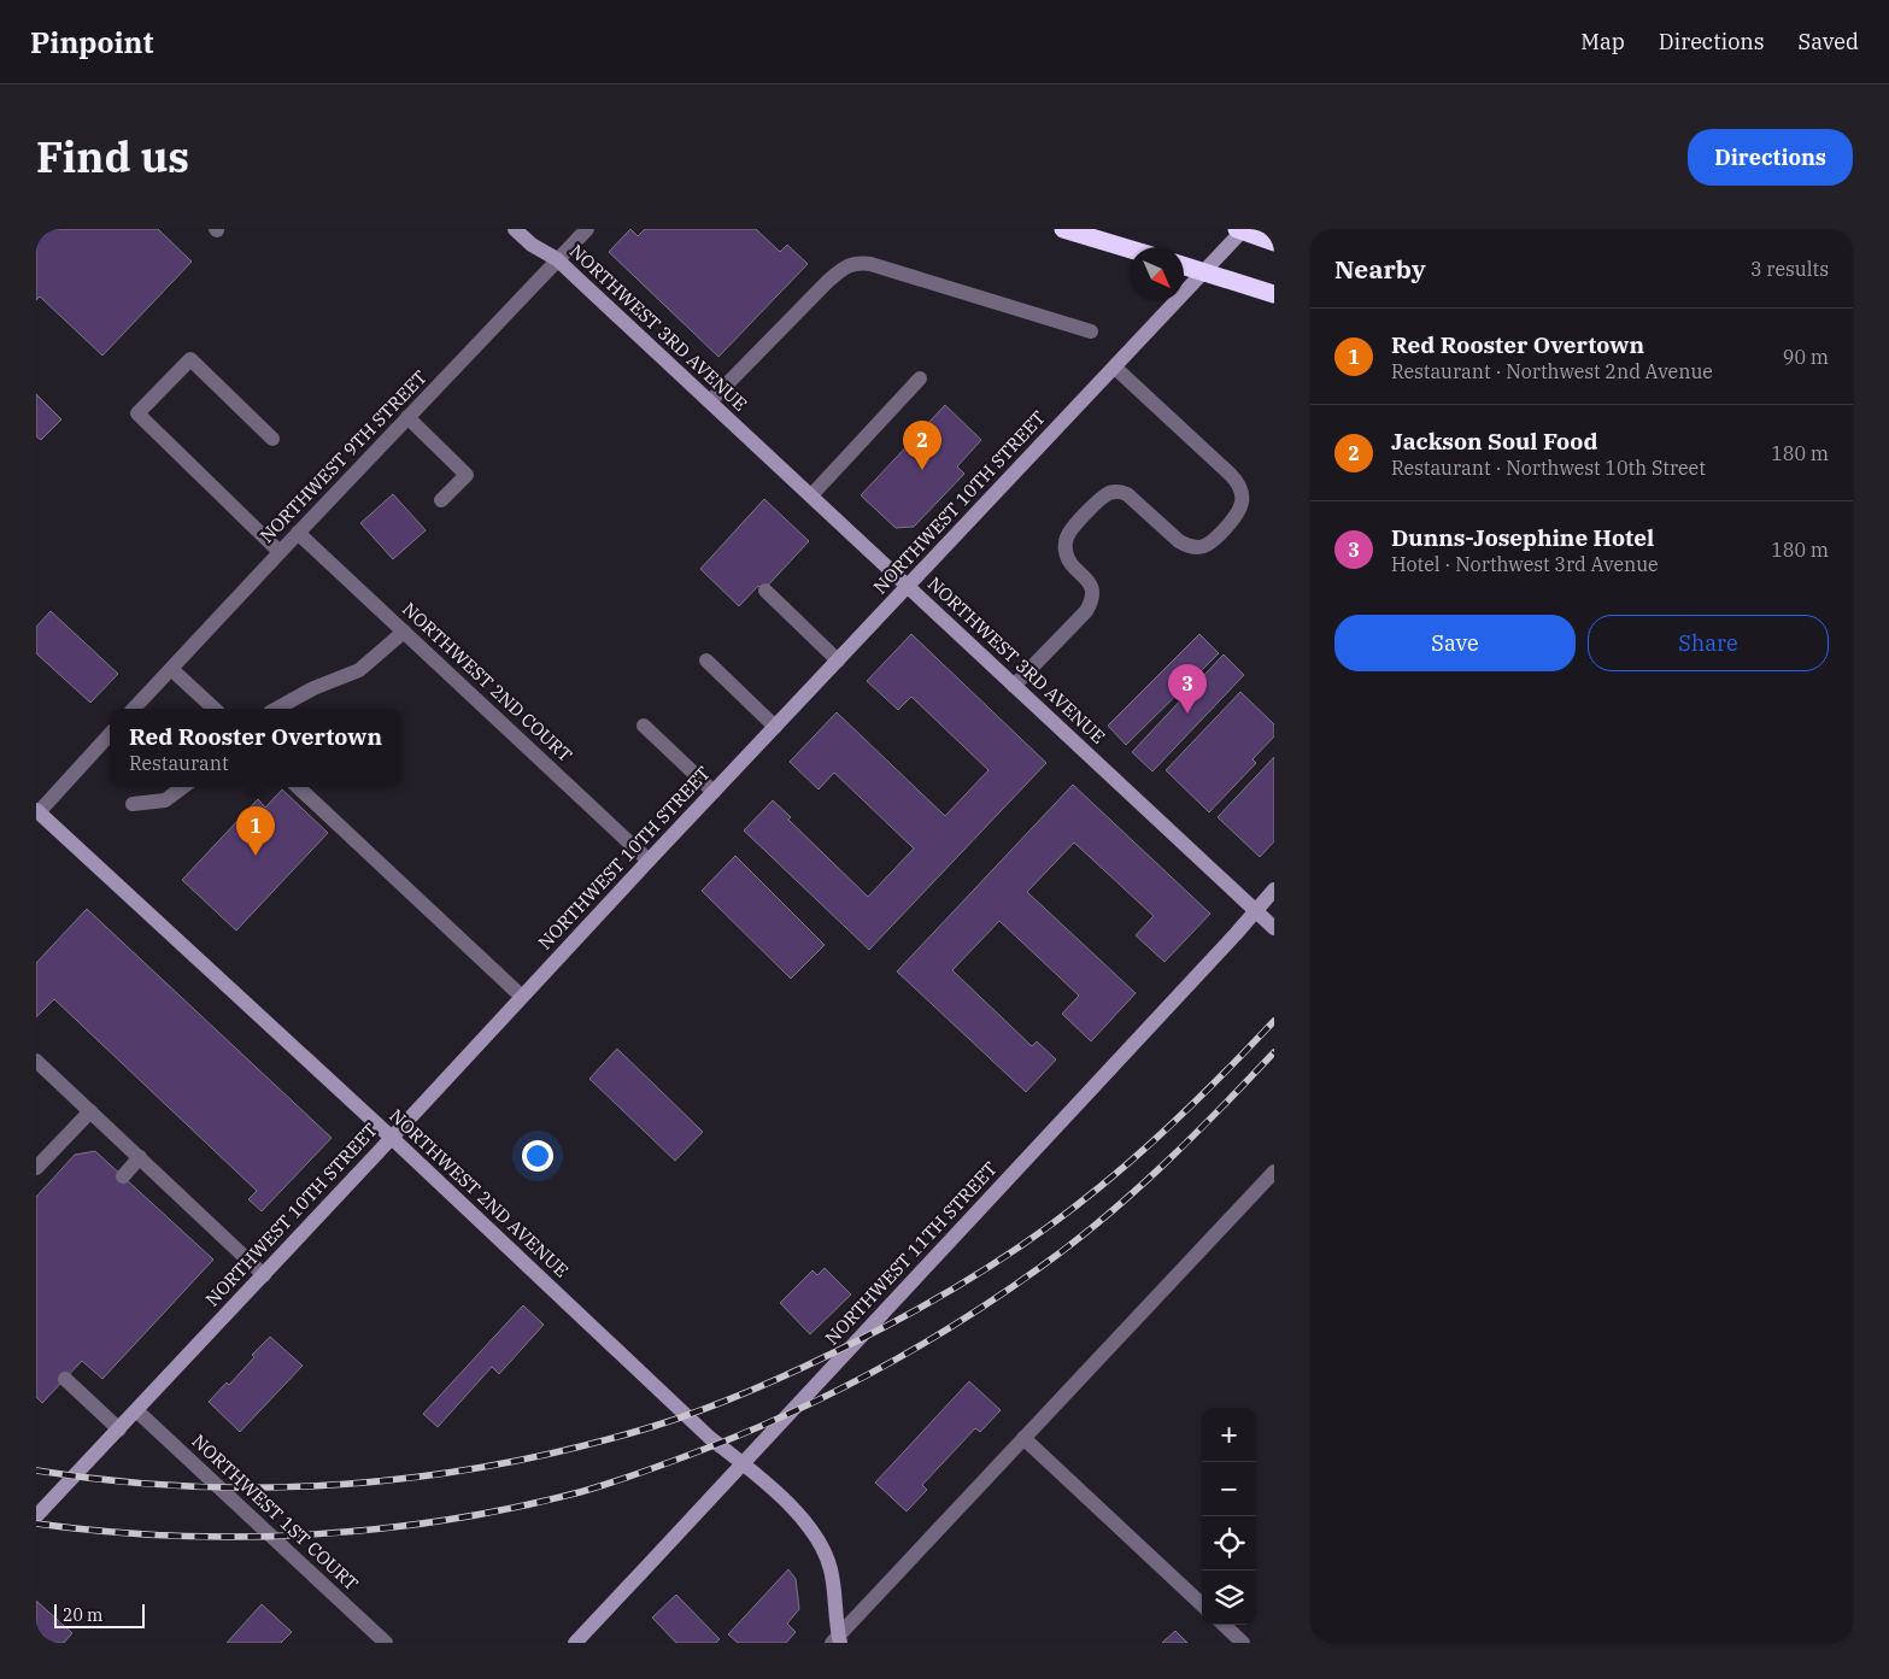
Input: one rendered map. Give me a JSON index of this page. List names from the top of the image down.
{
  "streets": {
    "street": [
      "NORTHWEST 3RD AVENUE",
      "NORTHWEST 9TH STREET",
      "NORTHWEST 10TH STREET",
      "NORTHWEST 2ND COURT",
      "NORTHWEST 2ND AVENUE",
      "NORTHWEST 11TH STREET",
      "NORTHWEST 1ST COURT"
    ]
  },
  "crossings": [
    ["NORTHWEST 3RD AVENUE", "NORTHWEST 9TH STREET"],
    ["NORTHWEST 3RD AVENUE", "NORTHWEST 10TH STREET"],
    ["NORTHWEST 3RD AVENUE", "NORTHWEST 11TH STREET"],
    ["NORTHWEST 9TH STREET", "NORTHWEST 2ND COURT"],
    ["NORTHWEST 10TH STREET", "NORTHWEST 2ND COURT"],
    ["NORTHWEST 10TH STREET", "NORTHWEST 2ND AVENUE"],
    ["NORTHWEST 10TH STREET", "NORTHWEST 1ST COURT"],
    ["NORTHWEST 2ND AVENUE", "NORTHWEST 11TH STREET"]
  ],
  "scale_bar": "20 m",
  "north": "bottom right",
  "page": {
    "header": "Pinpoint",
    "nav": ["Map", "Directions", "Saved"],
    "title": "Find us",
    "buttons": [
      "Directions",
      ["Save", "Share"]
    ],
    "heading": ["Nearby", "3 results"],
    "list": [
      {
        "mark": "1",
        "name": "Red Rooster Overtown",
        "note": "Restaurant · Northwest 2nd Avenue",
        "value": "90 m"
      },
      {
        "mark": "2",
        "name": "Jackson Soul Food",
        "note": "Restaurant · Northwest 10th Street",
        "value": "180 m"
      },
      {
        "mark": "3",
        "name": "Dunns-Josephine Hotel",
        "note": "Hotel · Northwest 3rd Avenue",
        "value": "180 m"
      }
    ],
    "pins": ["2", "3", "1"],
    "popup": ["Red Rooster Overtown", "Restaurant"],
    "map_buttons": ["+", "−"],
    "scale": "20 m"
  }
}
